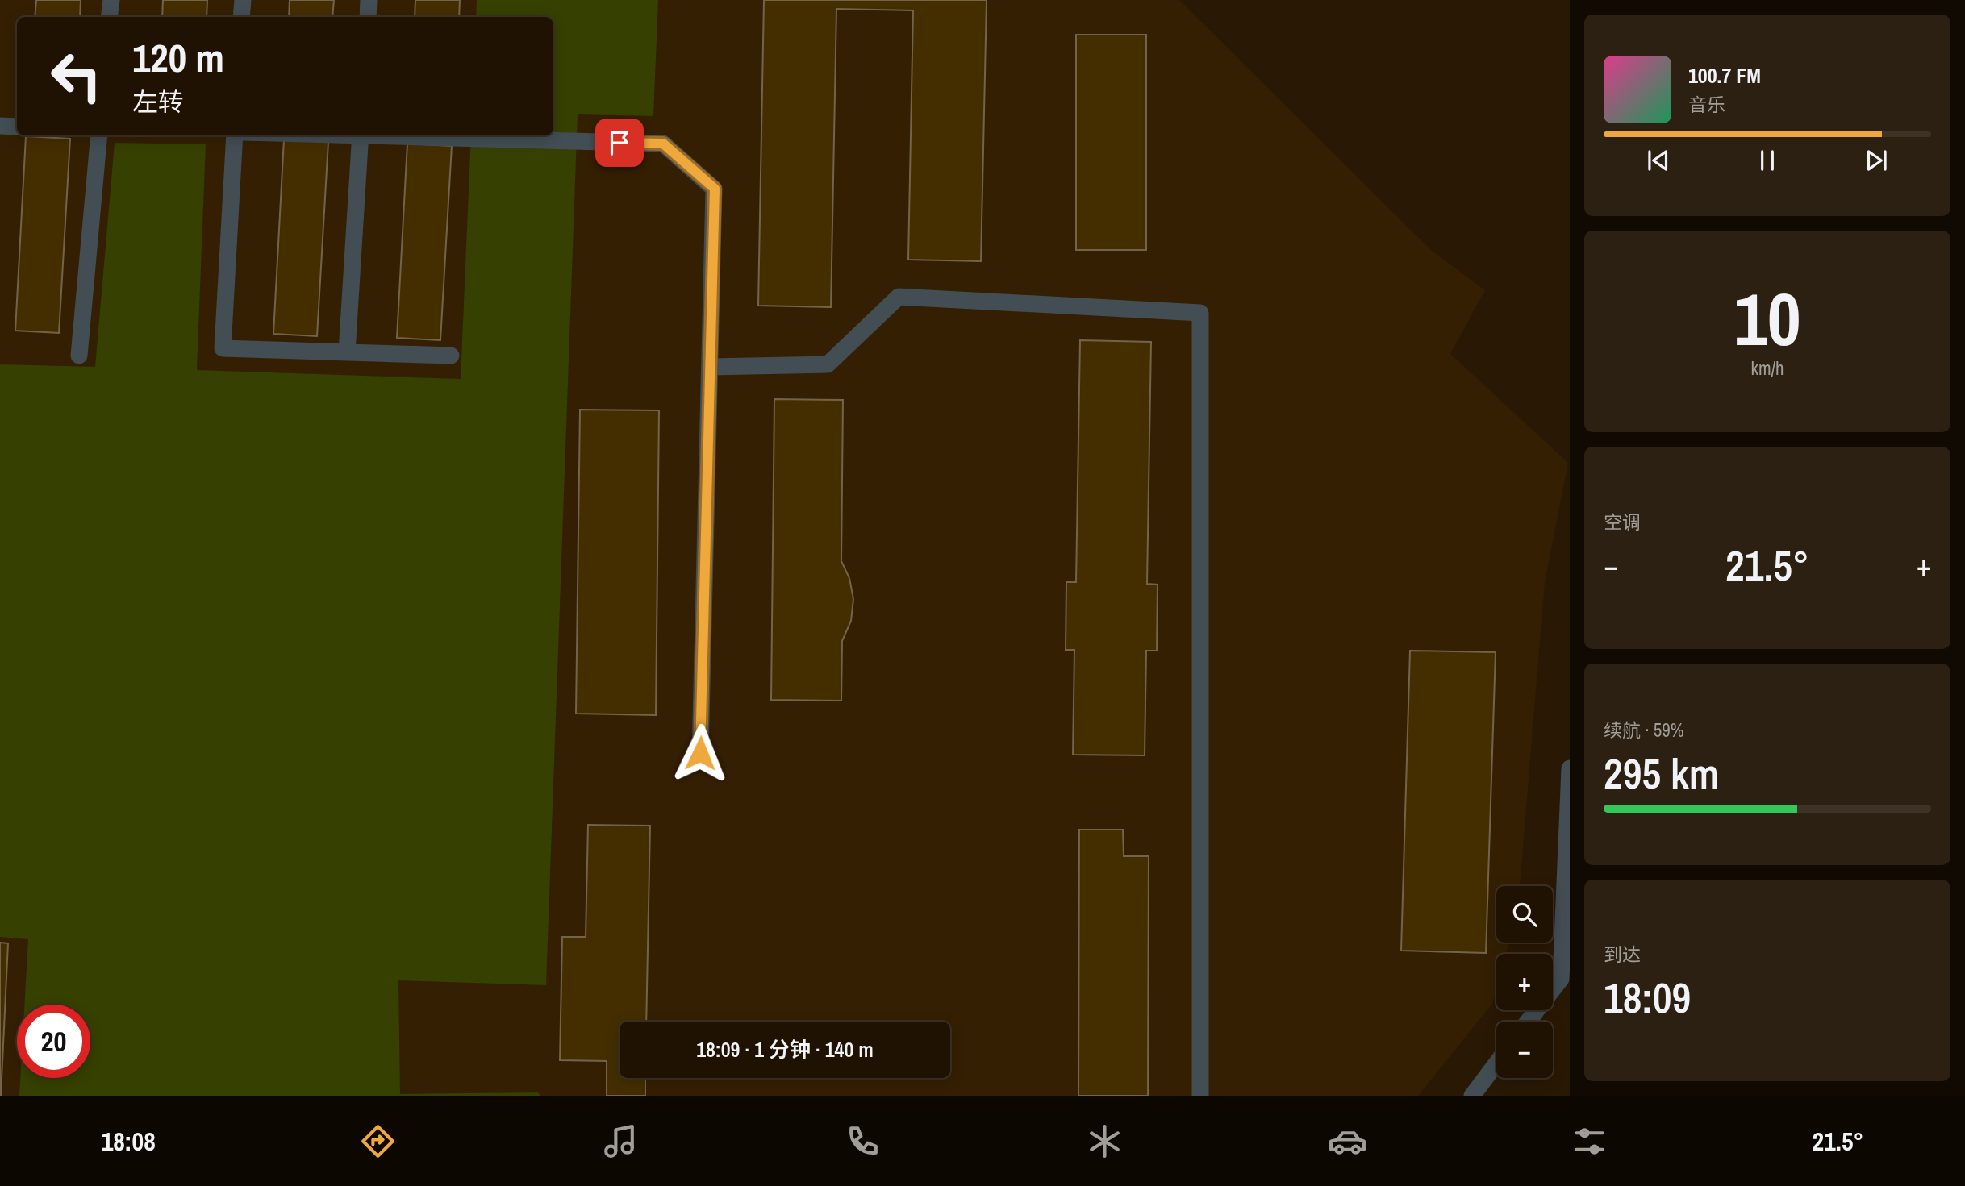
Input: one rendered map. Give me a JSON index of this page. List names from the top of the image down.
{
  "page": {
    "turn": ["120 m", "左转"],
    "song": ["100.7 FM", "音乐"],
    "tile": [
      ["10", "km/h"],
      "空调",
      ["续航 · 59%", "295 km"],
      ["到达", "18:09"]
    ],
    "heat": ["−", "21.5°", "+"],
    "map_buttons": ["+", "−"],
    "limit": "20",
    "trip": "18:09 · 1 分钟 · 140 m",
    "tabs": ["18:08", "21.5°"]
  }
}
